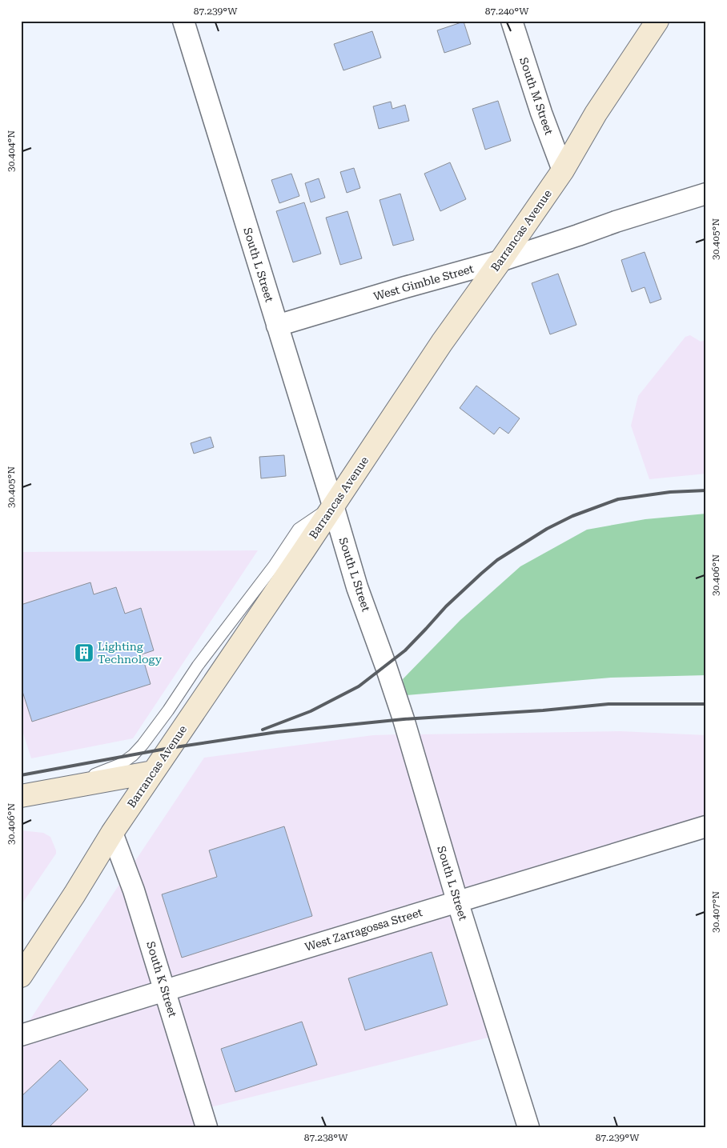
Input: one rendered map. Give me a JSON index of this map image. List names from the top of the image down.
{
  "streets": {
    "main road": ["Barrancas Avenue"],
    "street": [
      "South M Street",
      "South L Street",
      "West Gimble Street",
      "West Zarragossa Street",
      "South K Street"
    ]
  },
  "crossings": [
    ["South M Street", "Barrancas Avenue"],
    ["Barrancas Avenue", "South L Street"],
    ["Barrancas Avenue", "West Gimble Street"],
    ["Barrancas Avenue", "South K Street"],
    ["South L Street", "West Gimble Street"],
    ["South L Street", "West Zarragossa Street"],
    ["West Zarragossa Street", "South K Street"]
  ],
  "places": {
    "building": ["Lighting Technology"]
  },
  "coordinates": [
    "87.239°W",
    "87.240°W",
    "30.404°N",
    "30.405°N",
    "30.406°N",
    "30.407°N",
    "87.238°W"
  ]
}
